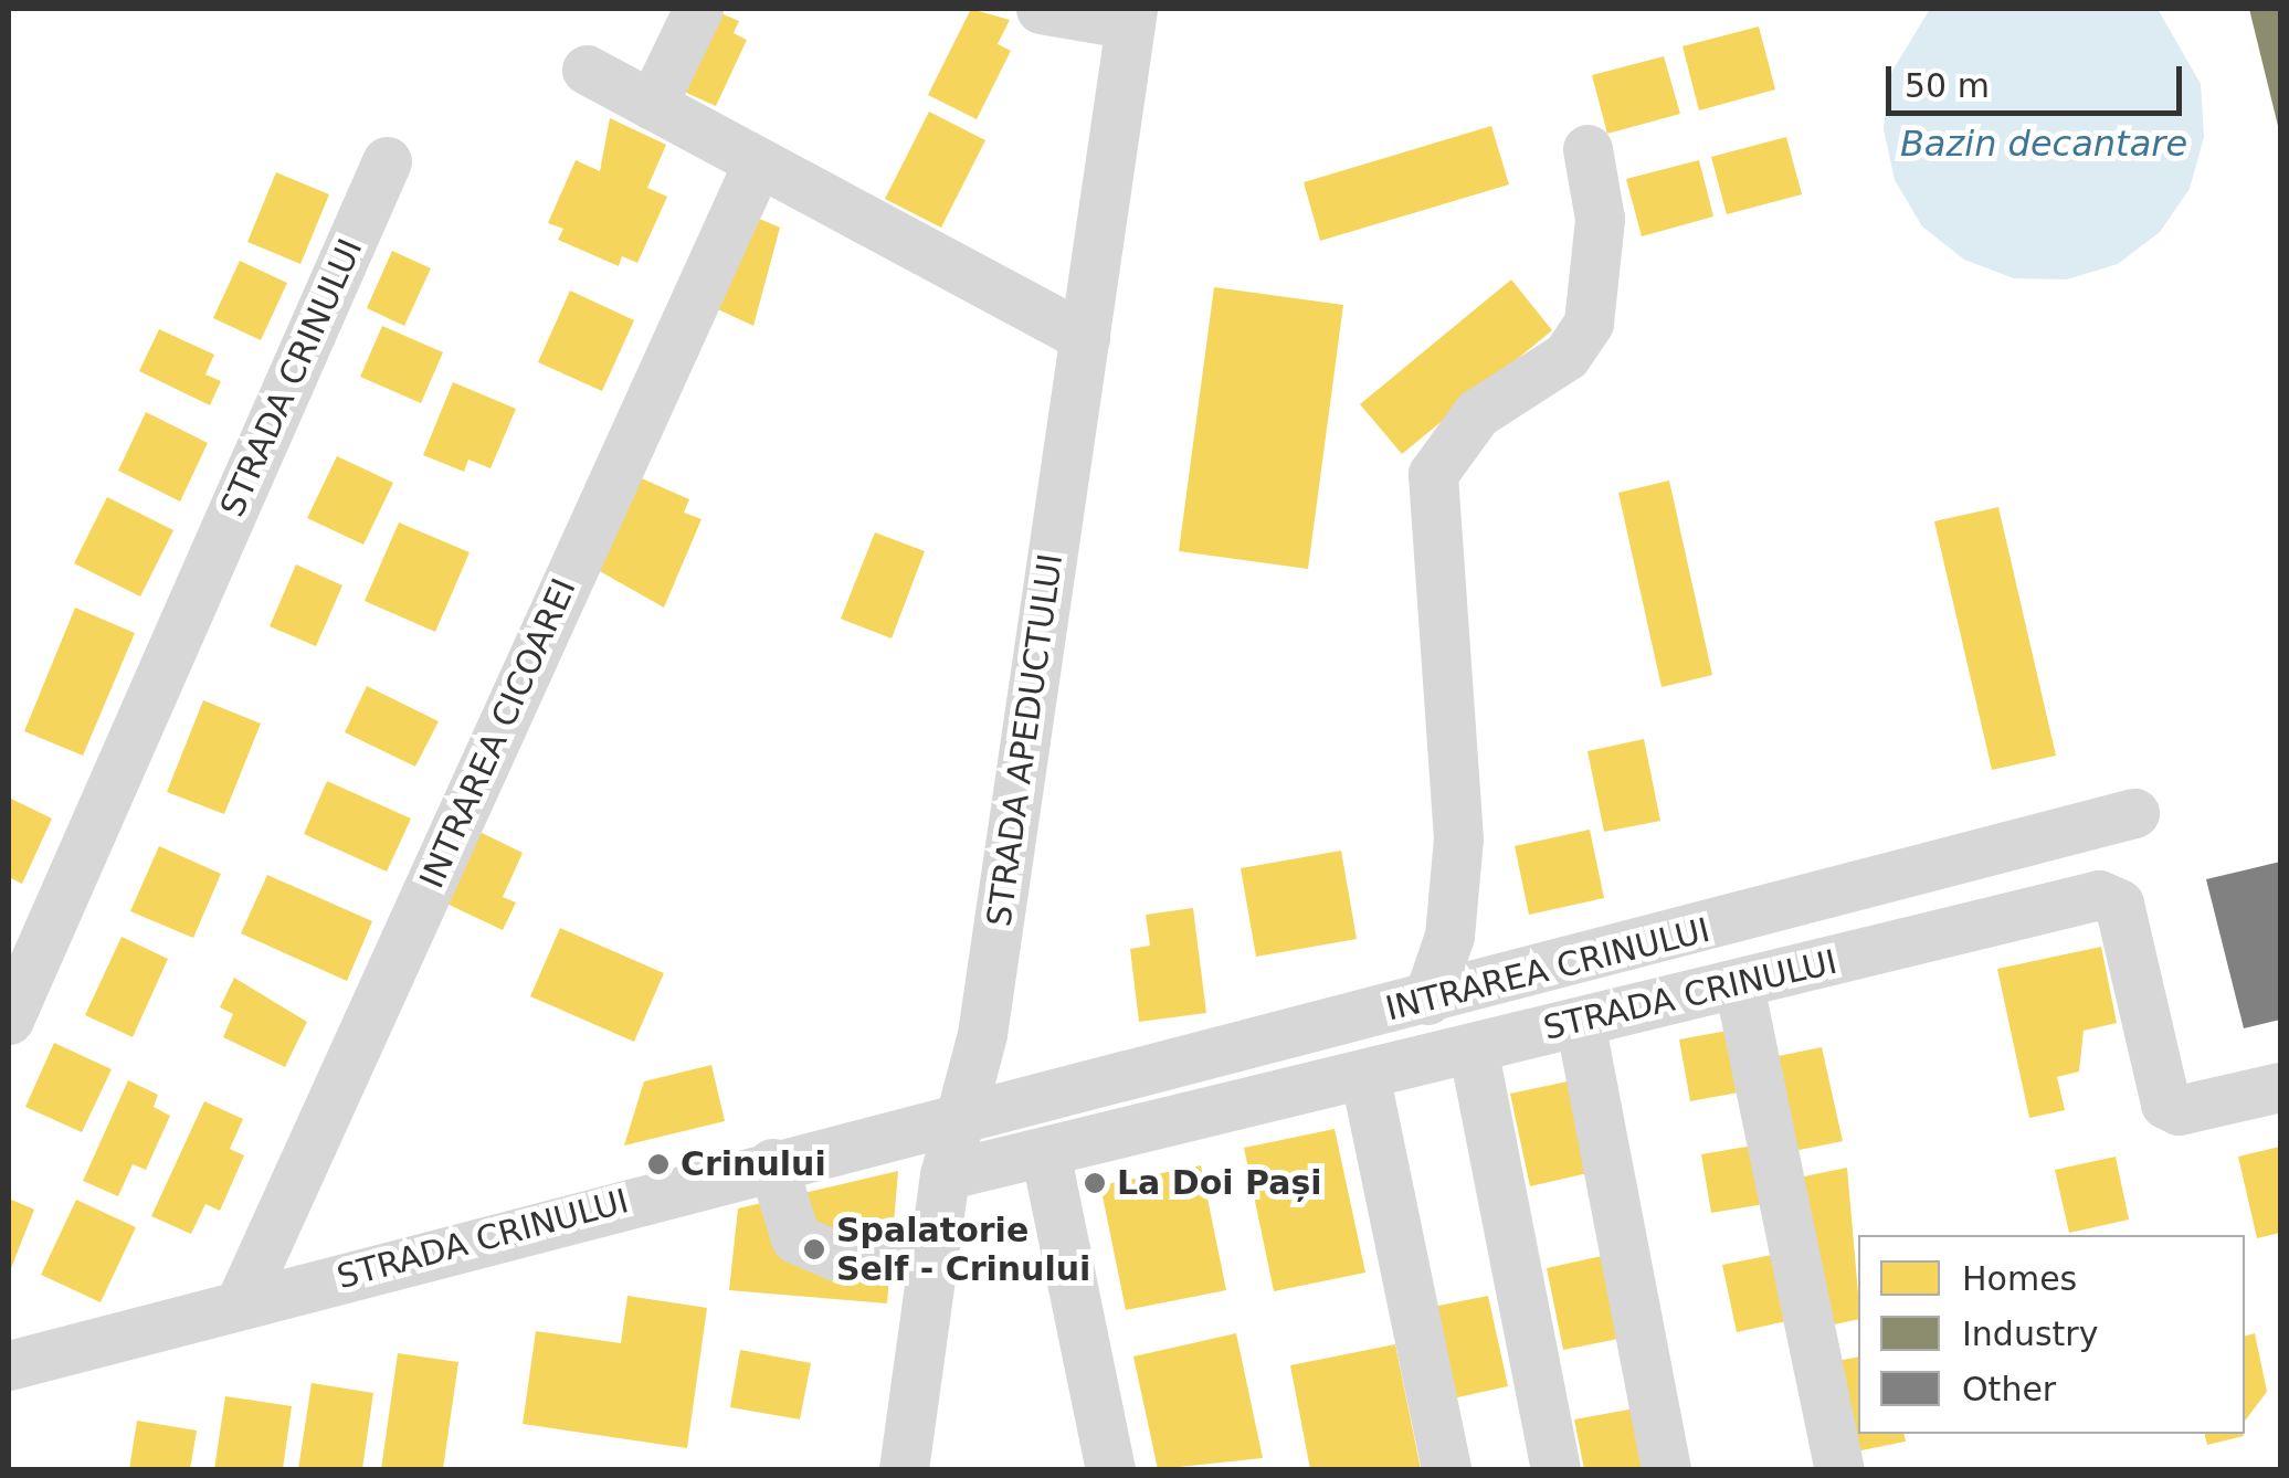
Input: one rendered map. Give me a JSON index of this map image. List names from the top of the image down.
{
  "streets": {
    "street": [
      "STRADA CRINULUI",
      "INTRAREA CICOAREI",
      "STRADA APEDUCTULUI",
      "INTRAREA CRINULUI"
    ]
  },
  "crossings": [
    ["STRADA CRINULUI", "INTRAREA CICOAREI"],
    ["STRADA CRINULUI", "STRADA APEDUCTULUI"],
    ["STRADA CRINULUI", "INTRAREA CRINULUI"],
    ["STRADA APEDUCTULUI", "INTRAREA CRINULUI"]
  ],
  "water": ["Bazin decantare"],
  "places": ["Crinului", "La Doi Pași", "Spalatorie Self - Crinului"],
  "legend": ["Homes", "Industry", "Other"],
  "scale_bar": "50 m"
}
